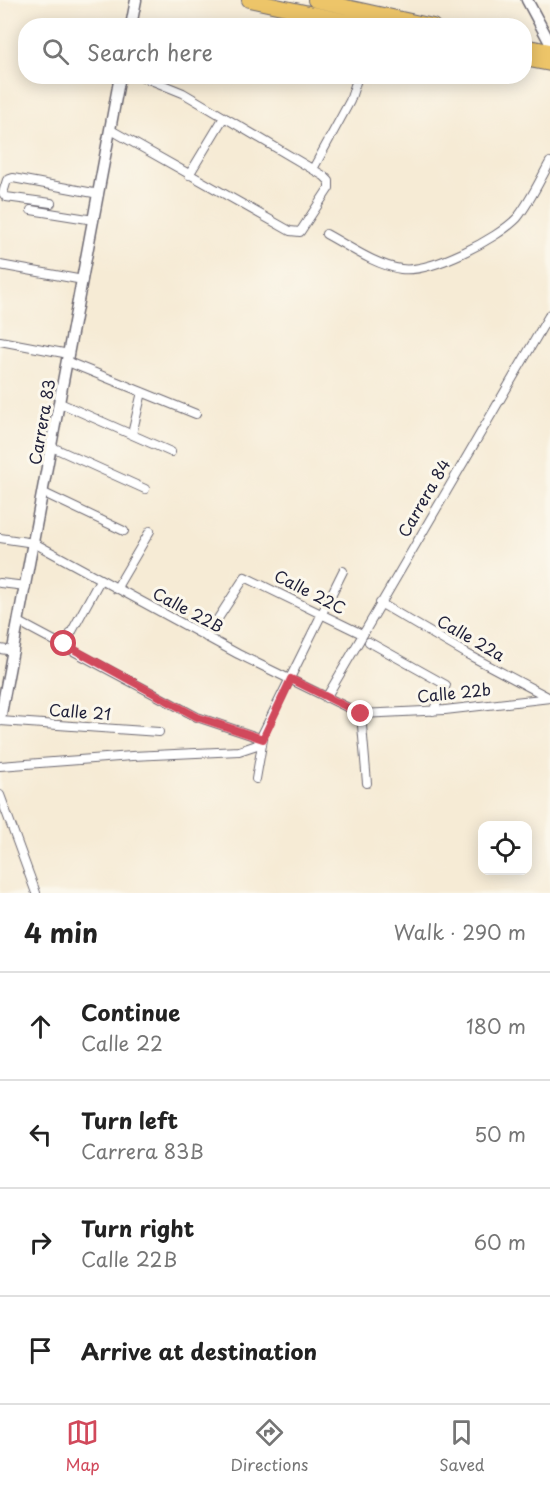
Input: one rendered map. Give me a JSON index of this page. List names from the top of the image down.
{
  "streets": {
    "street": [
      "Carrera 83",
      "Carrera 84",
      "Calle 22C",
      "Calle 22B",
      "Calle 22a",
      "Calle 22b",
      "Calle 21"
    ]
  },
  "crossings": [
    ["Carrera 83", "Calle 22B"],
    ["Carrera 83", "Calle 21"],
    ["Carrera 84", "Calle 22C"],
    ["Carrera 84", "Calle 22B"],
    ["Carrera 84", "Calle 22a"],
    ["Calle 22C", "Calle 22B"],
    ["Calle 22B", "Calle 22b"],
    ["Calle 22a", "Calle 22b"]
  ],
  "page": {
    "search": "Search here",
    "heading": ["4 min", "Walk · 290 m"],
    "list": [
      ["Continue", "Calle 22", "180 m"],
      ["Turn left", "Carrera 83B", "50 m"],
      ["Turn right", "Calle 22B", "60 m"],
      "Arrive at destination"
    ],
    "nav": ["Map", "Directions", "Saved"]
  }
}
